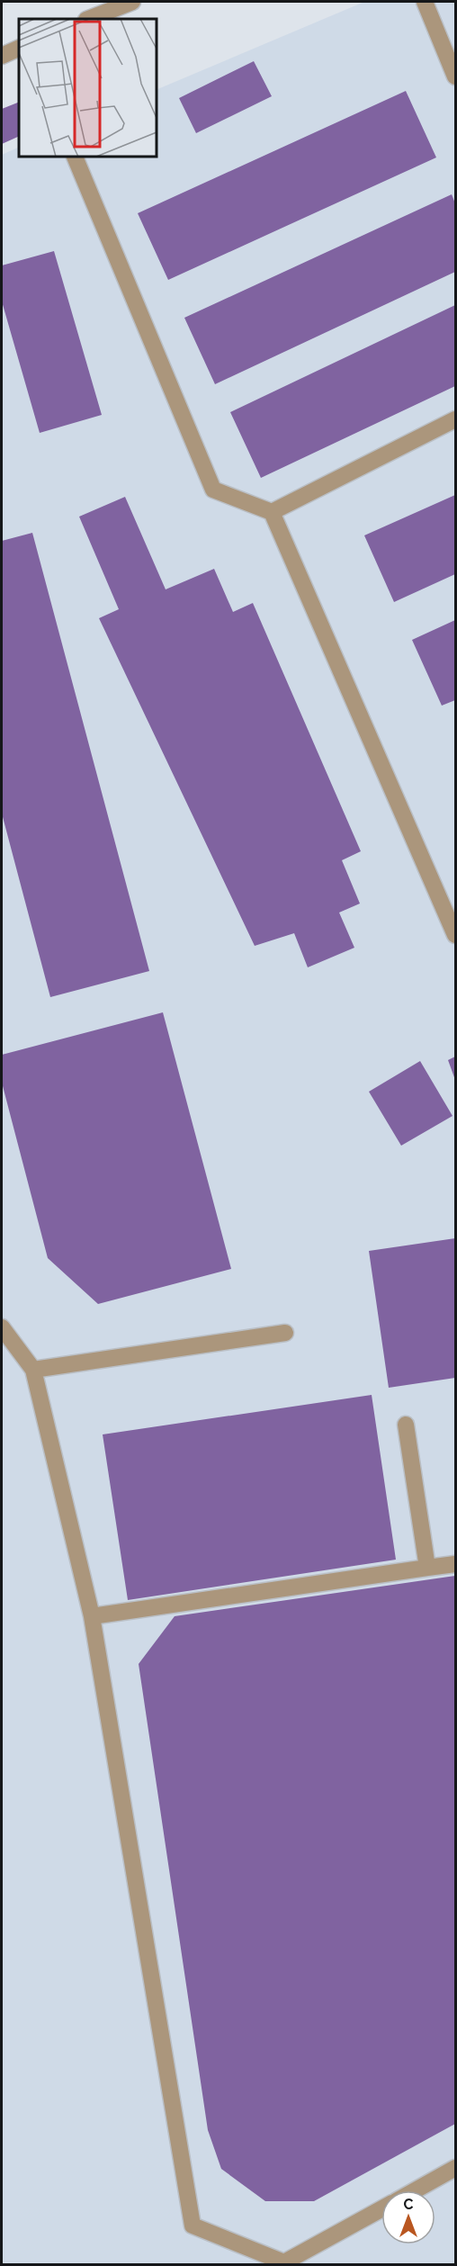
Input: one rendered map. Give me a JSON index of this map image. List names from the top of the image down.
{
  "north": "top"
}
